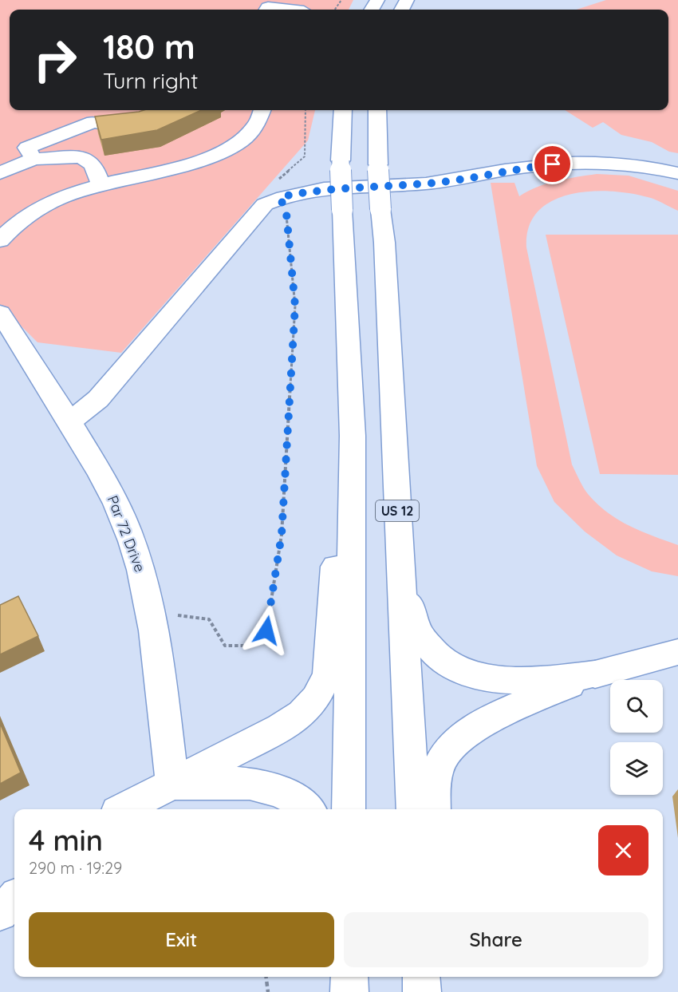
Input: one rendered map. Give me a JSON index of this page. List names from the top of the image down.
{
  "streets": {
    "main road": ["US 12", "Par 72 Drive"]
  },
  "page": {
    "turn": ["180 m", "Turn right"],
    "heading": ["4 min", "290 m · 19:29"],
    "buttons": ["Exit", "Share"]
  }
}
